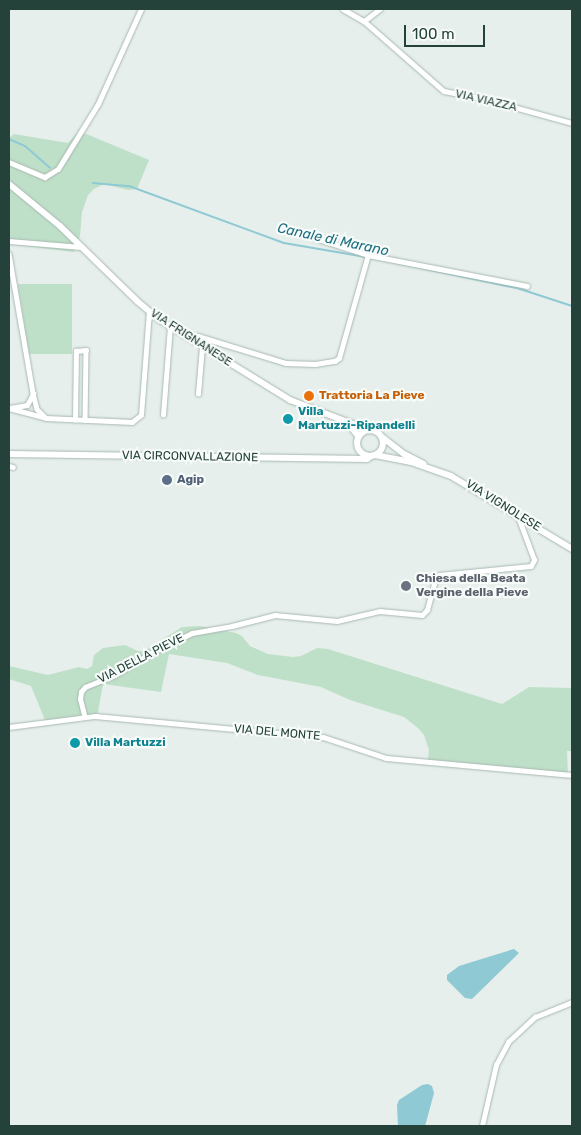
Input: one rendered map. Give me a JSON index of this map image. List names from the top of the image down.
{
  "streets": {
    "main road": ["VIA FRIGNANESE", "VIA CIRCONVALLAZIONE", "VIA VIGNOLESE"],
    "street": ["VIA VIAZZA", "VIA DELLA PIEVE", "VIA DEL MONTE"]
  },
  "crossings": [
    ["VIA FRIGNANESE", "VIA CIRCONVALLAZIONE"],
    ["VIA CIRCONVALLAZIONE", "VIA VIGNOLESE"],
    ["VIA VIGNOLESE", "VIA DELLA PIEVE"],
    ["VIA DELLA PIEVE", "VIA DEL MONTE"]
  ],
  "water": ["Canale di Marano"],
  "places": [
    "Trattoria La Pieve",
    "Villa Martuzzi-Ripandelli",
    "Agip",
    "Chiesa della Beata Vergine della Pieve",
    "Villa Martuzzi"
  ],
  "scale_bar": "100 m"
}
